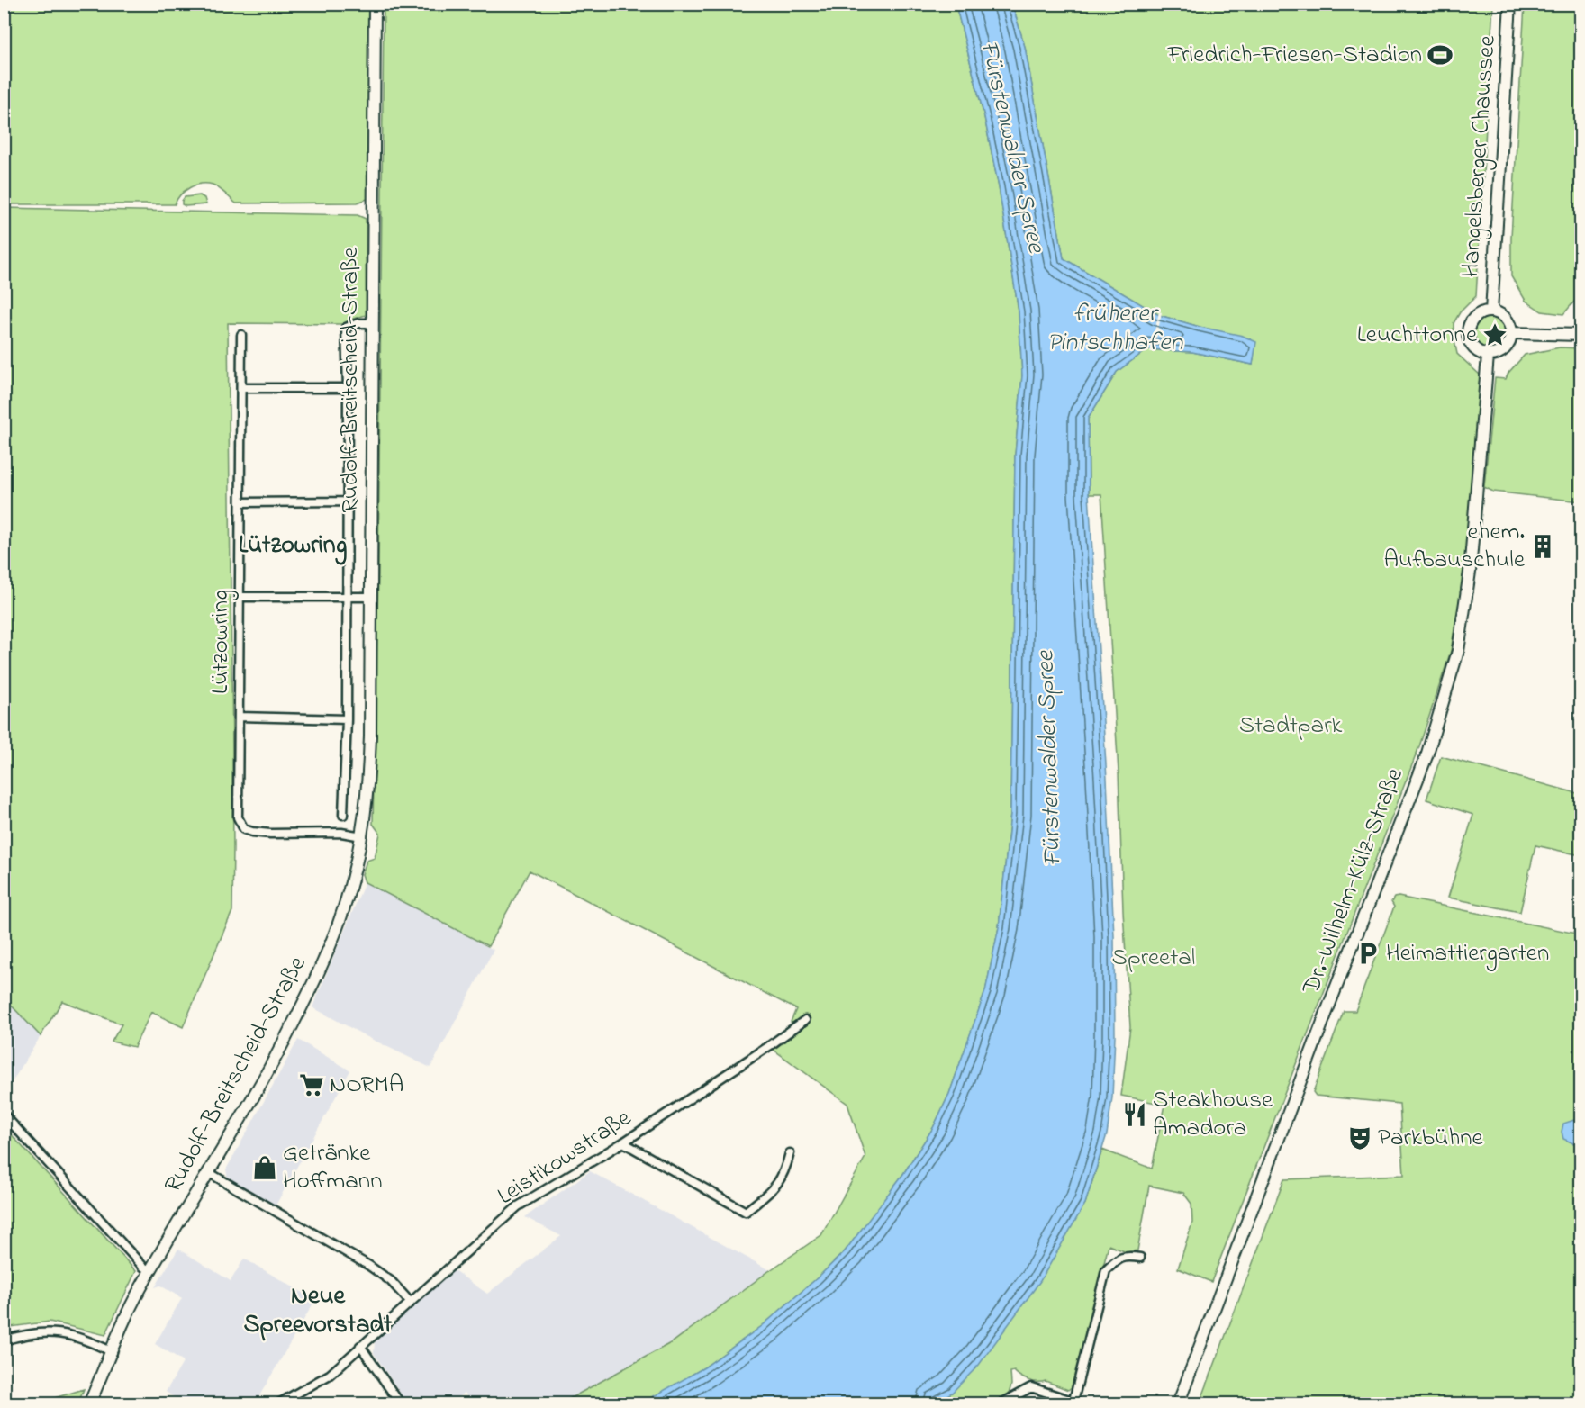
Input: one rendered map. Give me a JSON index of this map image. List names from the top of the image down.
{
  "streets": {
    "main road": ["Hangelsberger Chaussee", "Rudolf-Breitscheid-Straße", "Dr.-Wilhelm-Külz-Straße"],
    "street": ["Lützowring", "Leistikowstraße"]
  },
  "crossings": [
    ["Hangelsberger Chaussee", "Dr.-Wilhelm-Külz-Straße"],
    ["Rudolf-Breitscheid-Straße", "Lützowring"]
  ],
  "districts": ["Lützowring", "Neue Spreevorstadt"],
  "water": ["Fürstenwalder Spree", "früherer Pintschhafen"],
  "parks": ["Stadtpark", "Spreetal"],
  "places": {
    "sports": ["Friedrich-Friesen-Stadion"],
    "place": ["Leuchttonne"],
    "building": ["ehem. Aufbauschule"],
    "parking": ["Heimattiergarten"],
    "supermarket": ["NORMA"],
    "restaurant": ["Steakhouse Amadora"],
    "theatre": ["Parkbühne"],
    "shop": ["Getränke Hoffmann"]
  }
}
